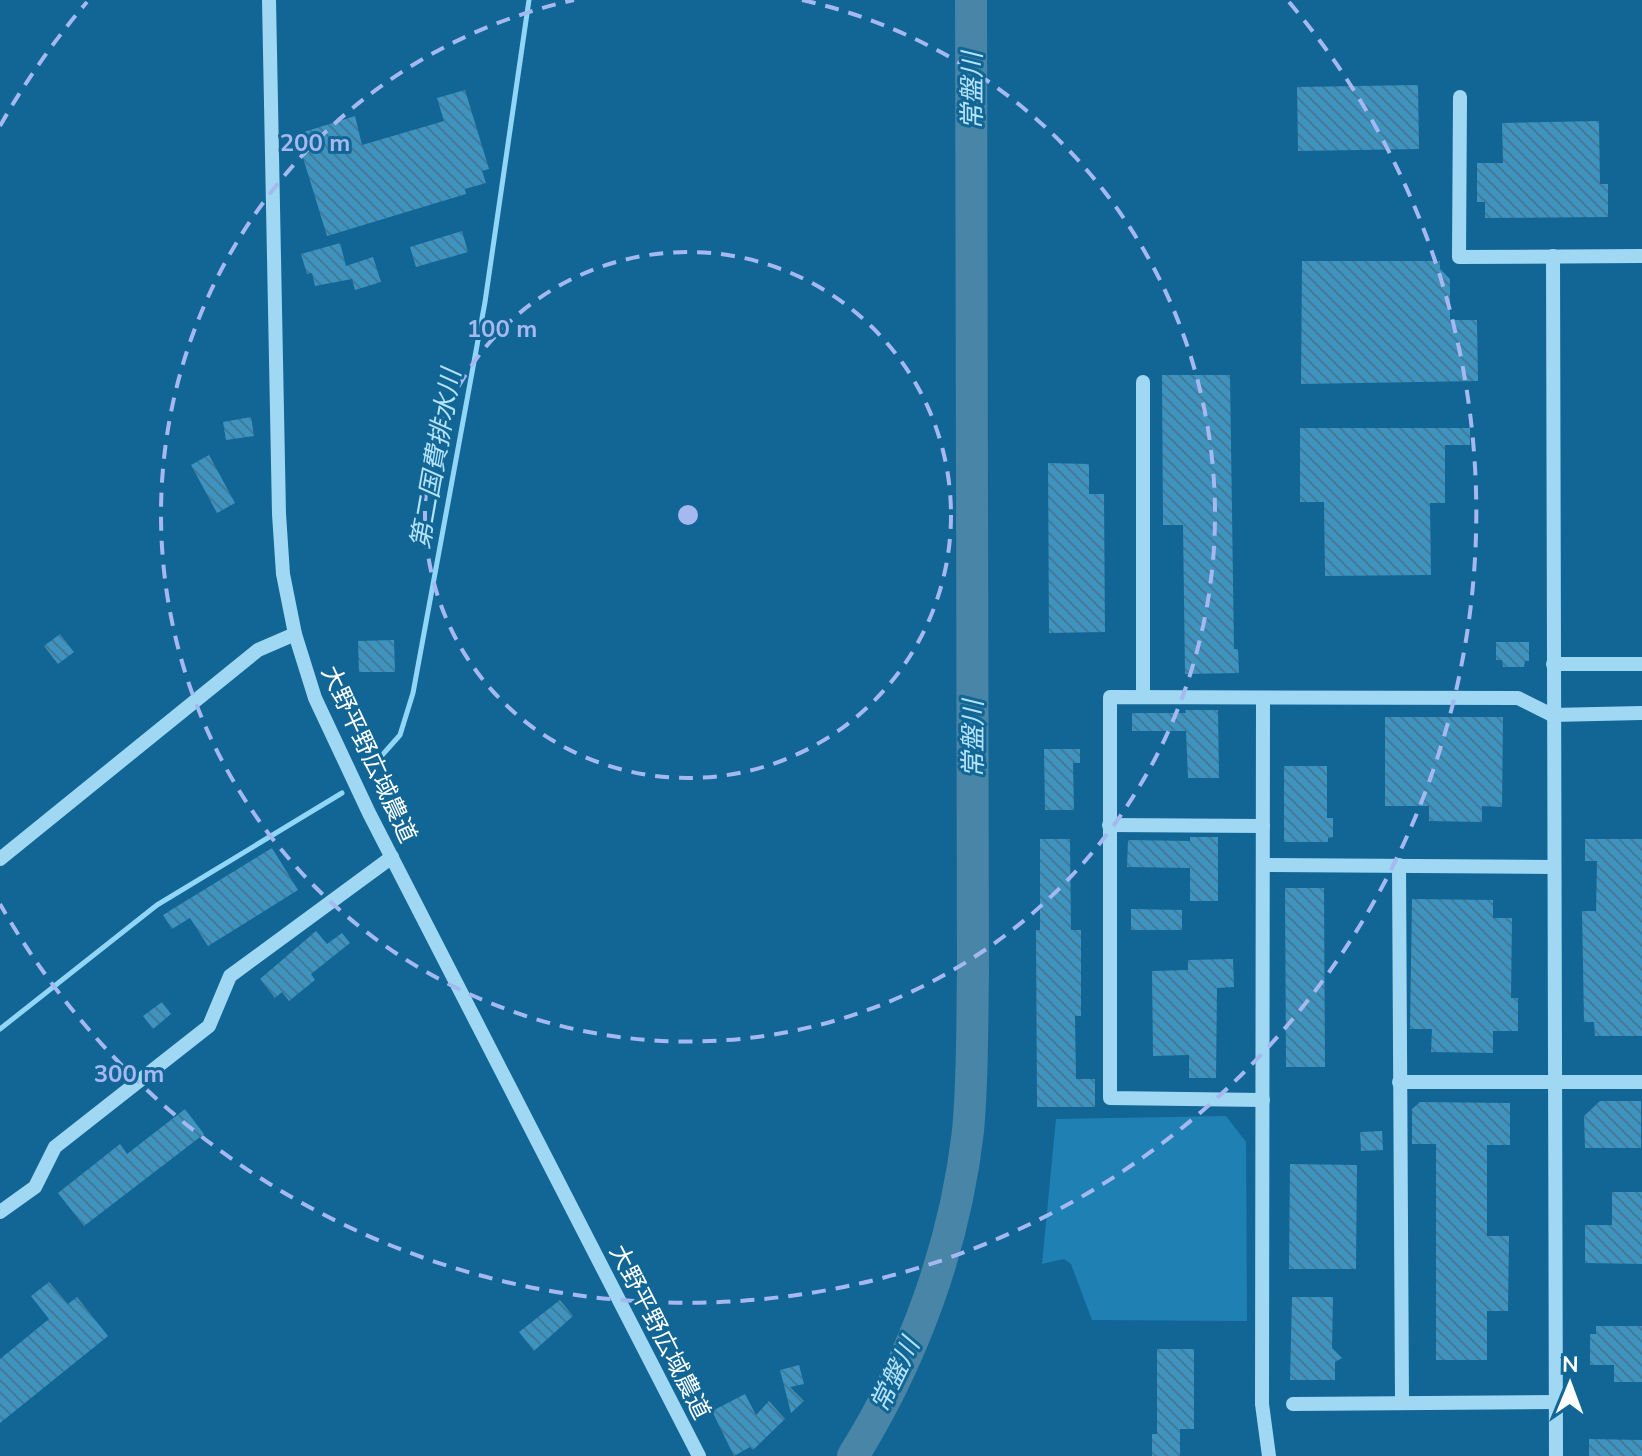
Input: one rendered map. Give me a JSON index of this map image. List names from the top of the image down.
{
  "streets": {
    "street": ["大野平野広域農道"]
  },
  "water": ["常盤川", "第二国費排水川"],
  "north": "top",
  "rings": ["200 m", "100 m", "300 m"]
}
